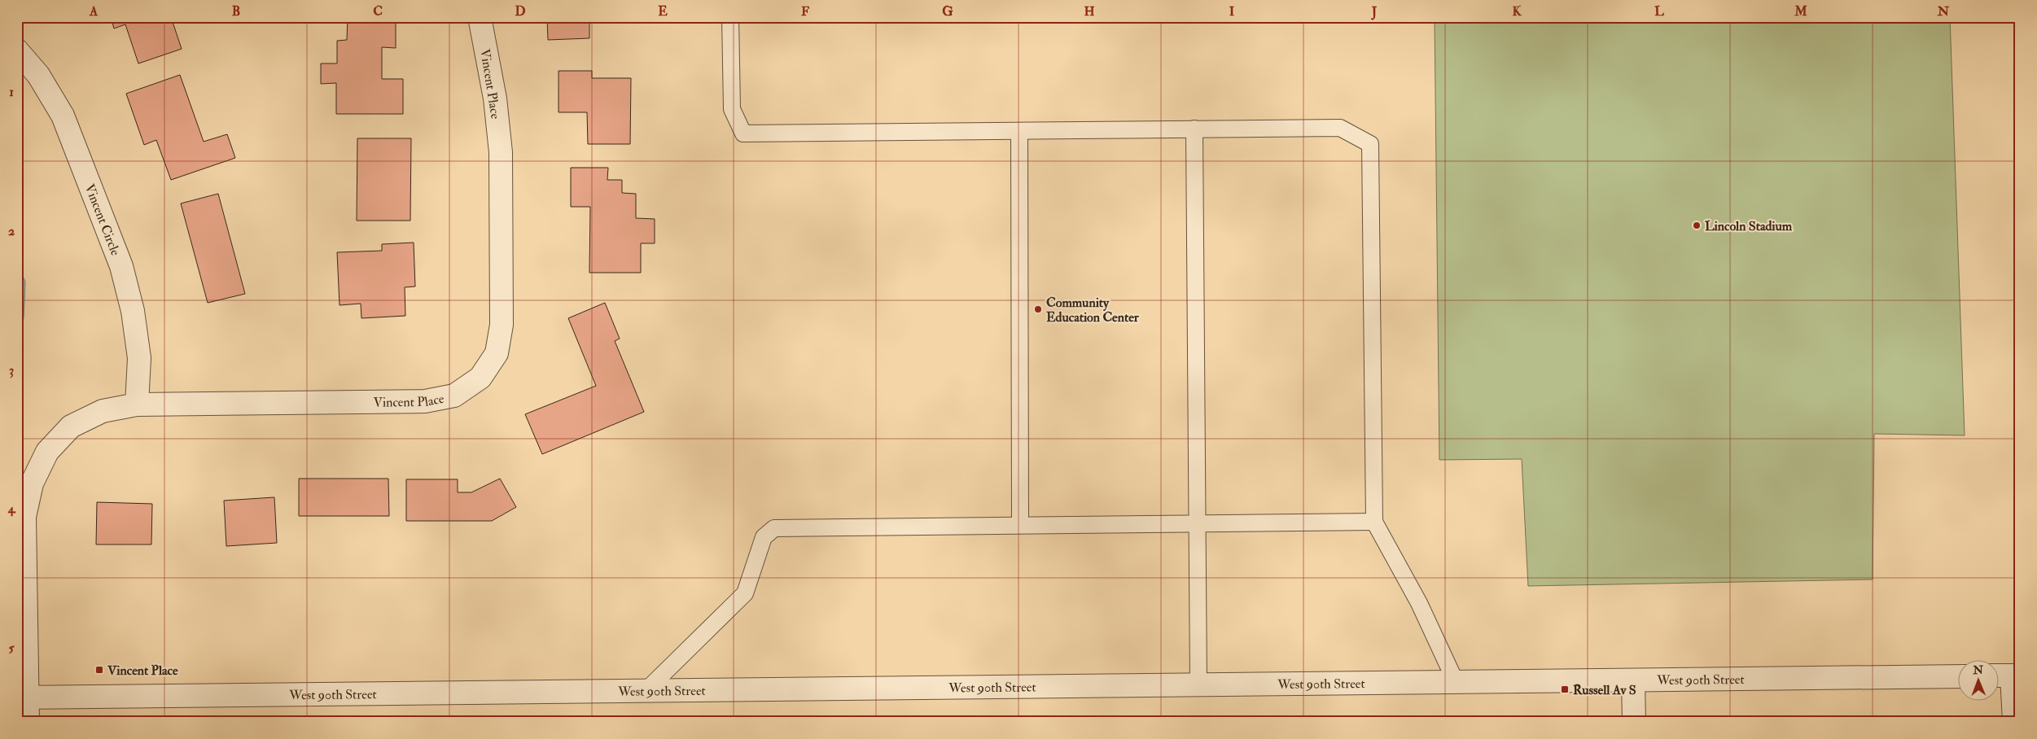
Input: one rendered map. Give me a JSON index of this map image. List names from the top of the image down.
{
  "streets": {
    "street": ["Vincent Place", "Vincent Circle", "West 90th Street"]
  },
  "crossings": [
    ["Vincent Place", "Vincent Circle"],
    ["Vincent Place", "West 90th Street"]
  ],
  "places": {
    "other": ["Lincoln Stadium", "Community Education Center"],
    "transit": ["Vincent Place", "Russell Av S"]
  },
  "north": "top",
  "grid": {
    "columns": [
      "A",
      "B",
      "C",
      "D",
      "E",
      "F",
      "G",
      "H",
      "I",
      "J",
      "K",
      "L",
      "M",
      "N"
    ],
    "rows": [
      "1",
      "2",
      "3",
      "4",
      "5"
    ]
  }
}
